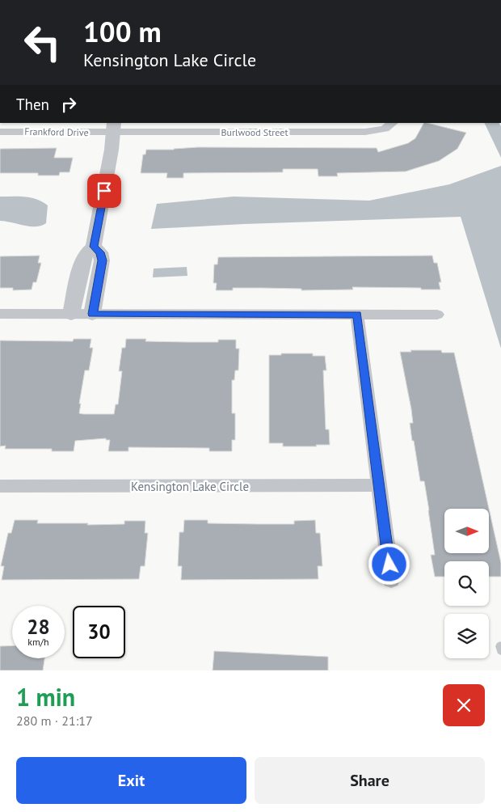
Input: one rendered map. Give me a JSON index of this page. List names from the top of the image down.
{
  "streets": {
    "street": ["Frankford Drive", "Burlwood Street", "Kensington Lake Circle"]
  },
  "crossings": [
    ["Frankford Drive", "Burlwood Street"]
  ],
  "north": "right",
  "page": {
    "turn": ["100 m", "Kensington Lake Circle"],
    "then": "Then",
    "speed": "28 km/h",
    "limit": "30",
    "heading": ["1 min", "280 m · 21:17"],
    "buttons": ["Exit", "Share"]
  }
}
